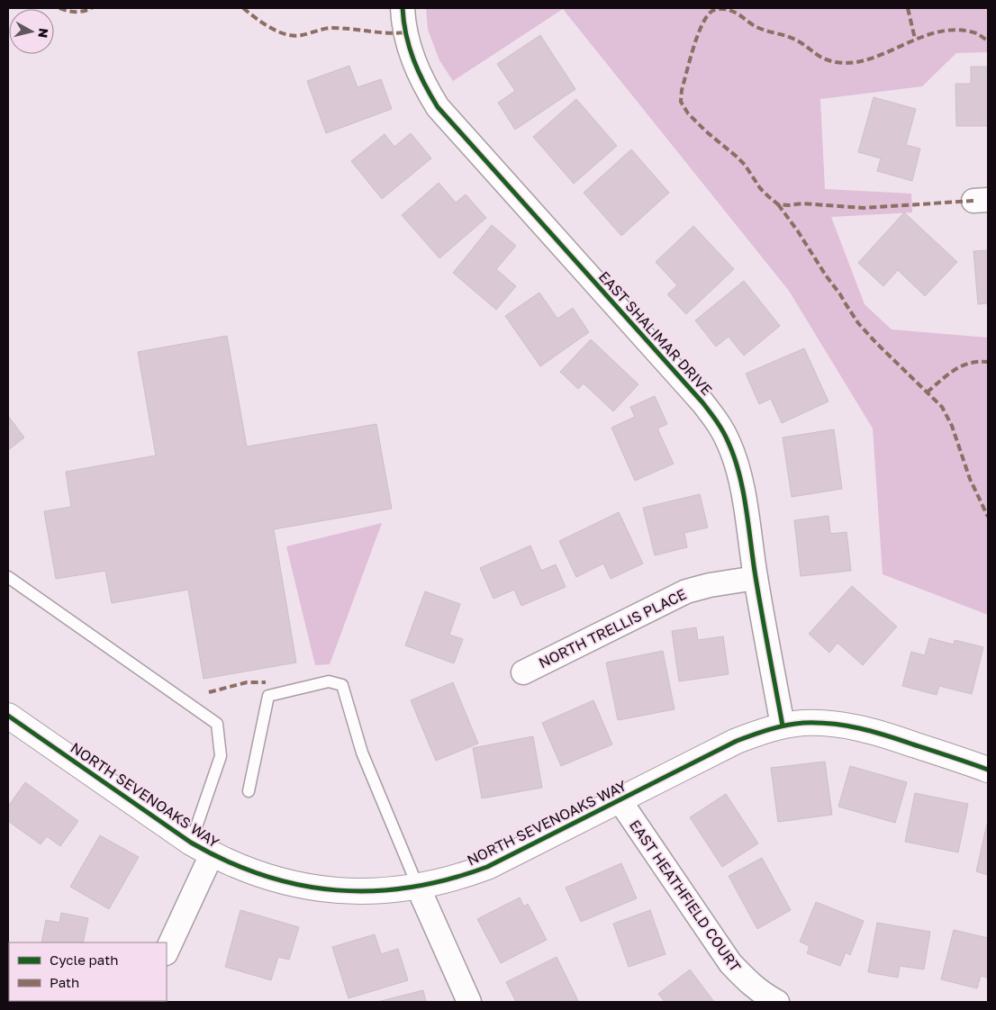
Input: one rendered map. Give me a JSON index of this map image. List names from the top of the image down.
{
  "streets": {
    "street": [
      "EAST SHALIMAR DRIVE",
      "NORTH TRELLIS PLACE",
      "NORTH SEVENOAKS WAY",
      "EAST HEATHFIELD COURT"
    ]
  },
  "crossings": [
    ["EAST SHALIMAR DRIVE", "NORTH TRELLIS PLACE"],
    ["EAST SHALIMAR DRIVE", "NORTH SEVENOAKS WAY"],
    ["NORTH SEVENOAKS WAY", "EAST HEATHFIELD COURT"]
  ],
  "legend": ["Cycle path", "Path"],
  "north": "right"
}
